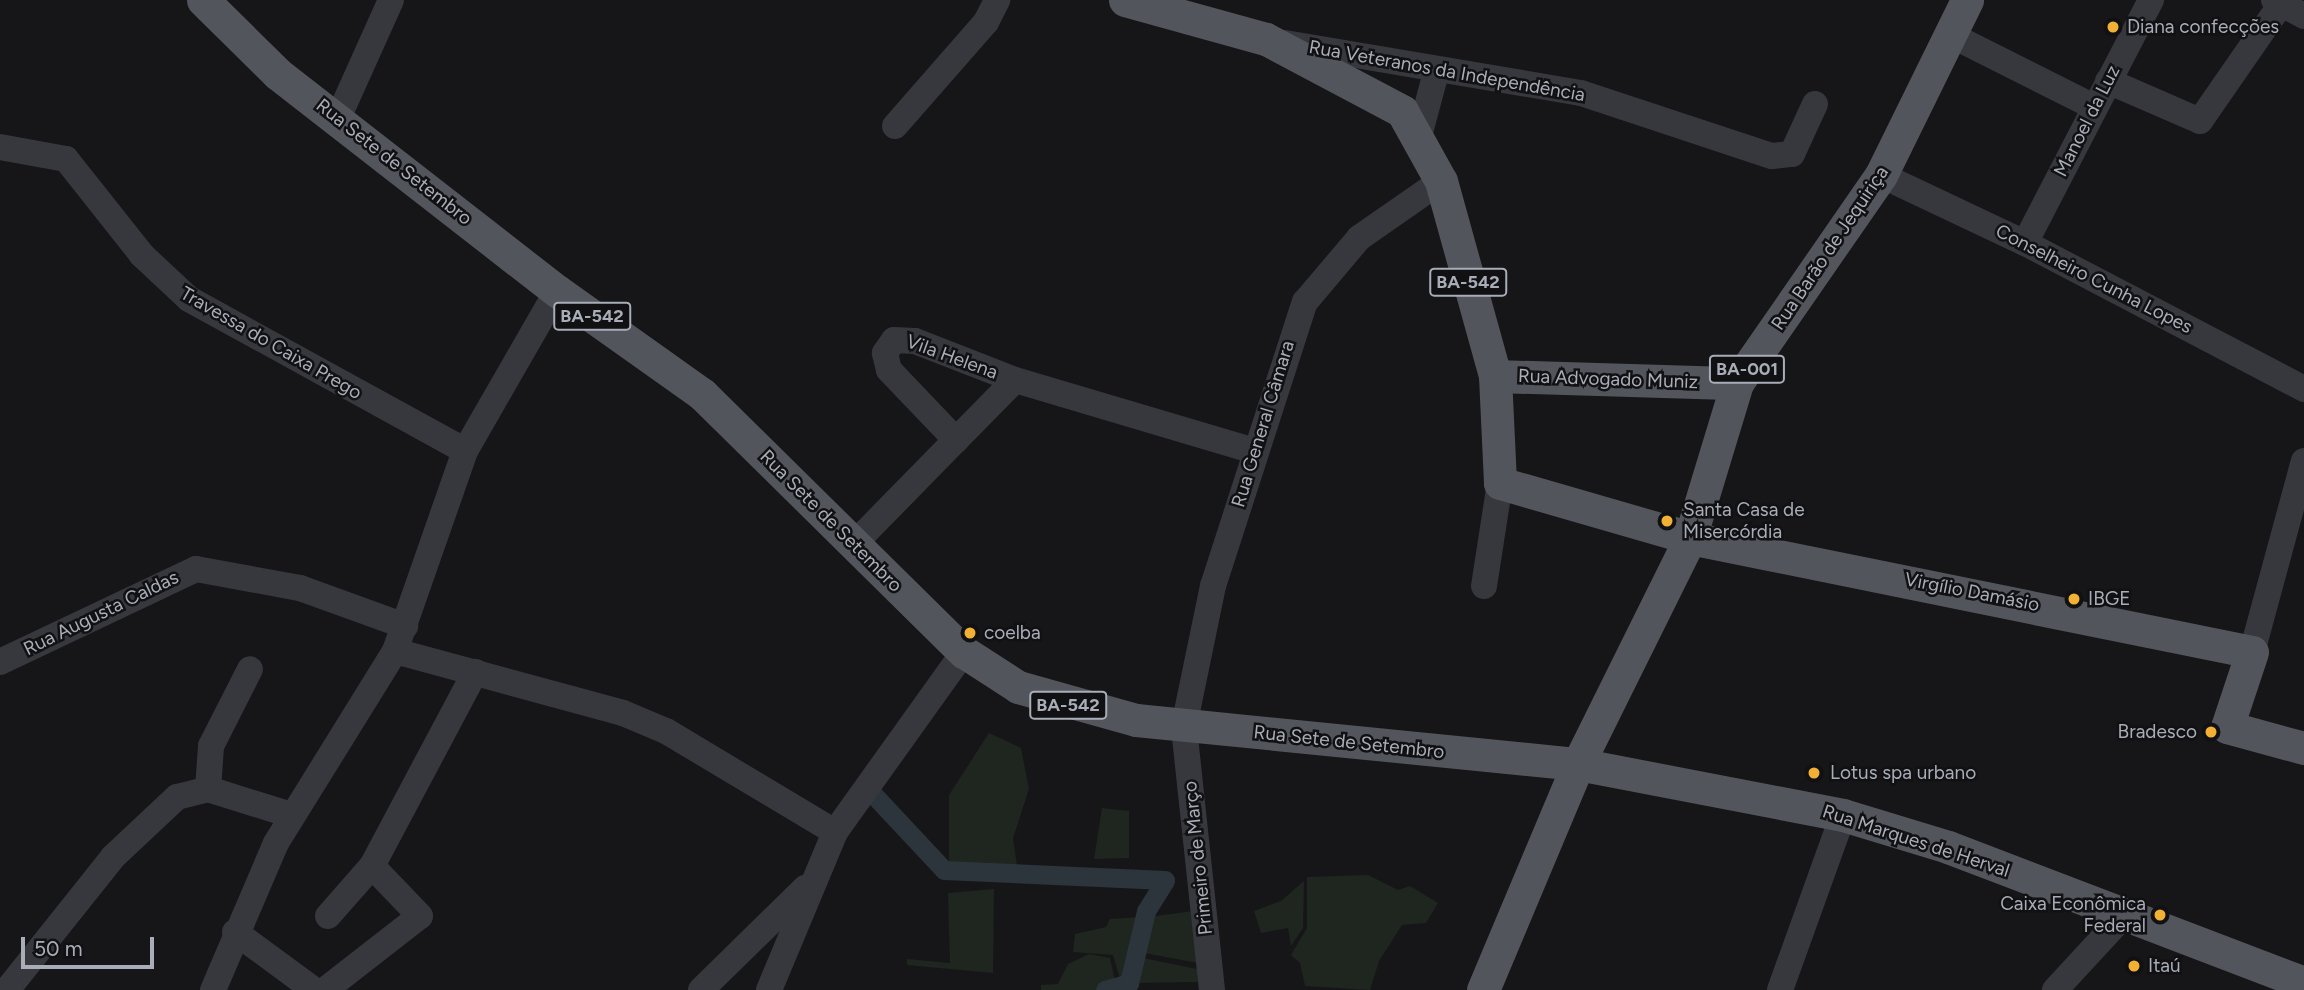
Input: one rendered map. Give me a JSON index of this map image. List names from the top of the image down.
{
  "streets": {
    "main road": [
      "Rua Veteranos da Independência",
      "Rua Sete de Setembro",
      "Rua Barão de Jequiriça",
      "BA-542",
      "BA-001",
      "Rua Advogado Muniz",
      "Virgílio Damásio",
      "Rua Marques de Herval"
    ],
    "street": [
      "Manoel da Luz",
      "Conselheiro Cunha Lopes",
      "Travessa do Caixa Prego",
      "Vila Helena",
      "Rua General Câmara",
      "Rua Augusta Caldas",
      "Primeiro de Março"
    ]
  },
  "crossings": [
    ["Rua Veteranos da Independência", "Rua Advogado Muniz"],
    ["Manoel da Luz", "Conselheiro Cunha Lopes"],
    ["Rua Sete de Setembro", "Rua Barão de Jequiriça"],
    ["Rua Sete de Setembro", "Vila Helena"],
    ["Rua Sete de Setembro", "BA-001"],
    ["Rua Sete de Setembro", "Rua General Câmara"],
    ["Rua Sete de Setembro", "Rua Marques de Herval"],
    ["Rua Sete de Setembro", "Primeiro de Março"],
    ["Rua Barão de Jequiriça", "Conselheiro Cunha Lopes"],
    ["Rua Barão de Jequiriça", "BA-001"],
    ["Rua Barão de Jequiriça", "Rua Advogado Muniz"],
    ["Rua Barão de Jequiriça", "Virgílio Damásio"],
    ["Rua Barão de Jequiriça", "Rua Marques de Herval"],
    ["BA-001", "Rua Marques de Herval"],
    ["Rua Advogado Muniz", "Rua General Câmara"],
    ["Rua General Câmara", "Primeiro de Março"]
  ],
  "places": [
    "Diana confecções",
    "Santa Casa de Misercórdia",
    "IBGE",
    "coelba",
    "Bradesco",
    "Lotus spa urbano",
    "Caixa Econômica Federal",
    "Itaú"
  ],
  "scale_bar": "50 m"
}
